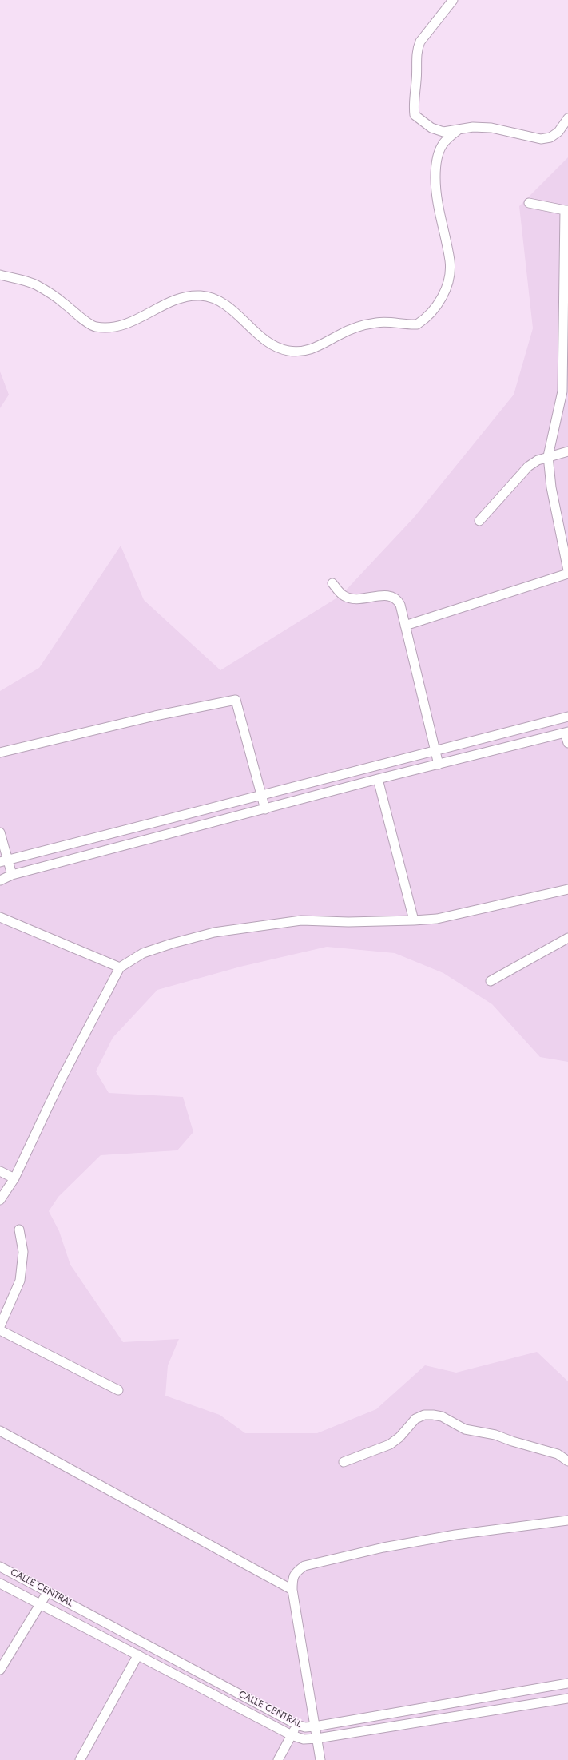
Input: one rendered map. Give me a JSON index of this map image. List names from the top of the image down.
{
  "streets": {
    "street": ["CALLE CENTRAL"]
  }
}
